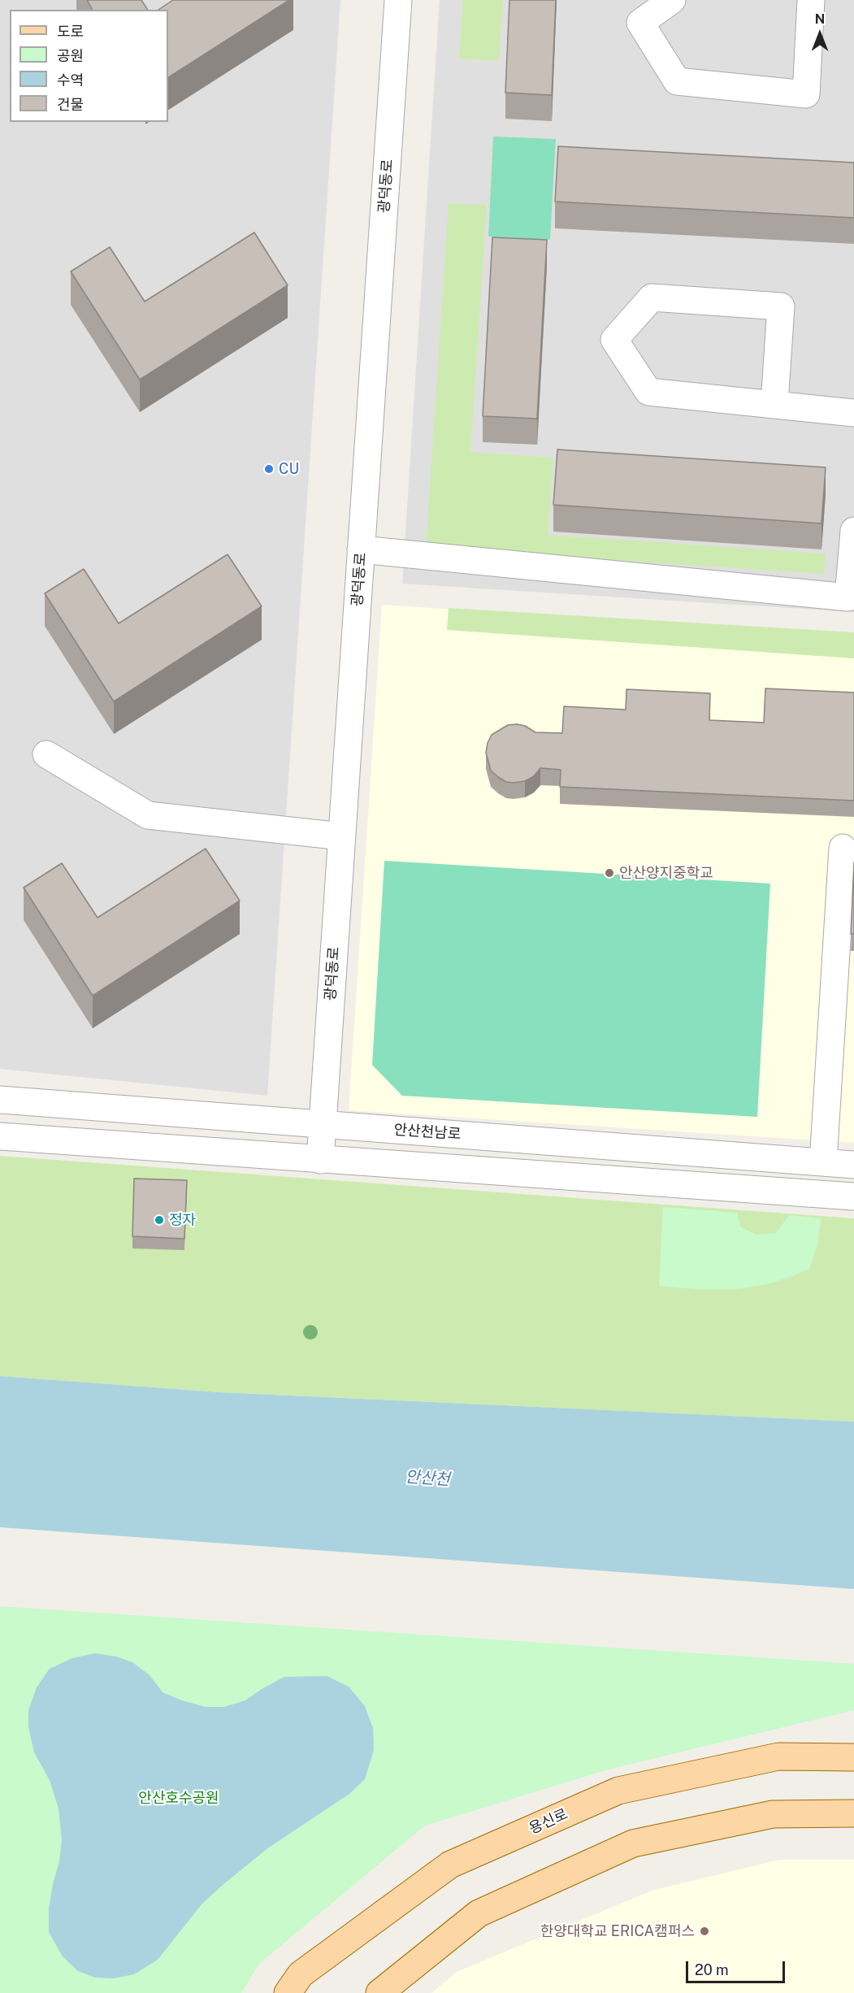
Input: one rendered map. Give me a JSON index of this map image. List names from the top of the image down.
{
  "streets": {
    "main road": ["용신로"],
    "street": ["광덕동로", "안산천남로"]
  },
  "crossings": [
    ["광덕동로", "안산천남로"]
  ],
  "water": ["안산천"],
  "parks": ["안산호수공원"],
  "places": [
    "CU",
    "안산양지중학교",
    "정자",
    "한양대학교 ERICA캠퍼스"
  ],
  "legend": [
    "도로",
    "공원",
    "수역",
    "건물"
  ],
  "scale_bar": "20 m",
  "north": "top"
}
